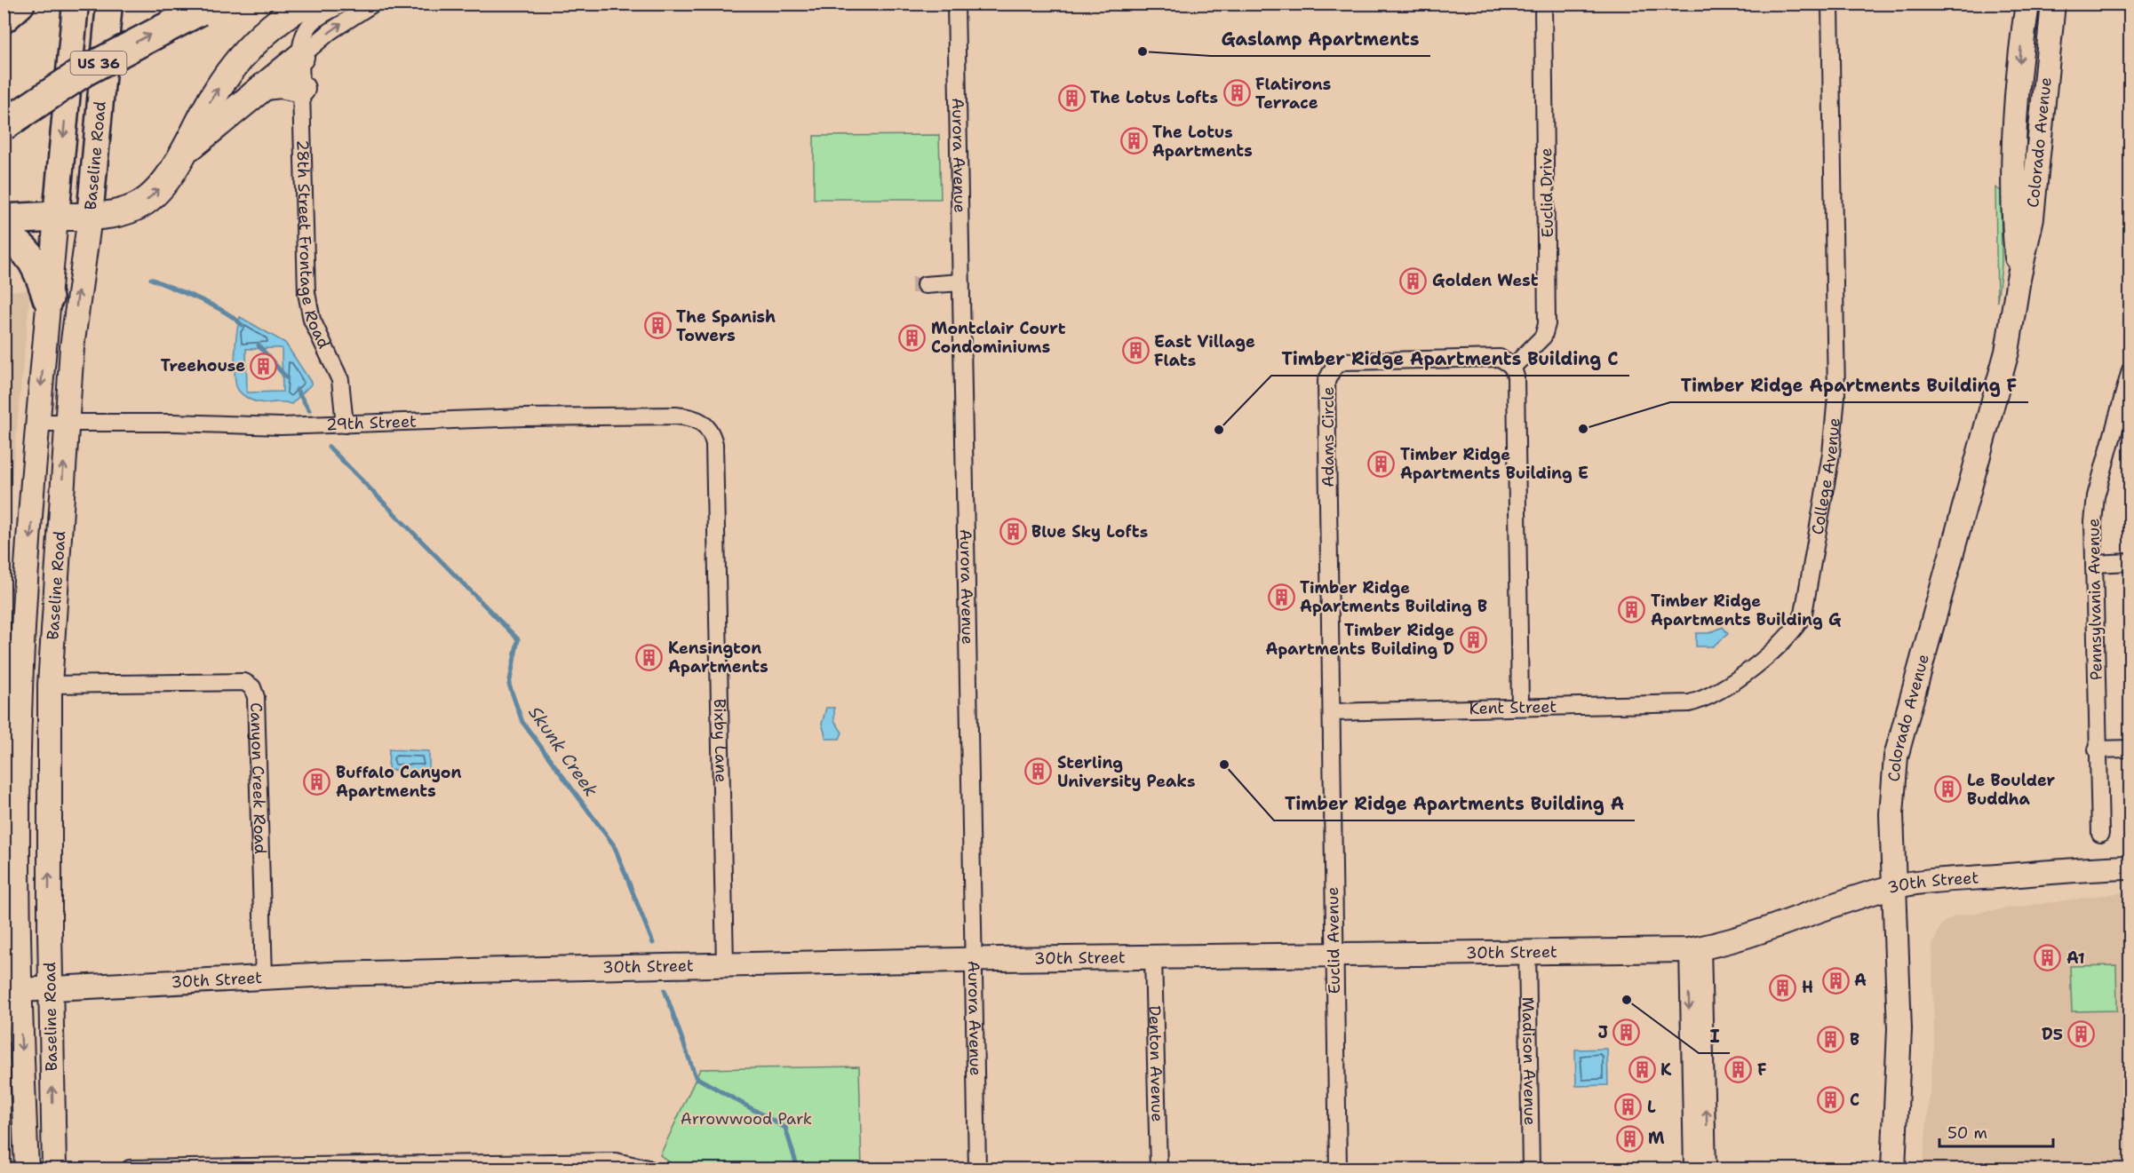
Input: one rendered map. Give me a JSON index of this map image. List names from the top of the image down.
{
  "streets": {
    "highway": ["US 36"],
    "main road": ["Colorado Avenue", "Baseline Road", "30th Street"],
    "street": [
      "Aurora Avenue",
      "Euclid Drive",
      "28th Street Frontage Road",
      "29th Street",
      "Adams Circle",
      "College Avenue",
      "Pennsylvania Avenue",
      "Kent Street",
      "Bixby Lane",
      "Canyon Creek Road",
      "Euclid Avenue",
      "Madison Avenue",
      "Denton Avenue"
    ]
  },
  "crossings": [
    ["Colorado Avenue", "30th Street"],
    ["Baseline Road", "29th Street"],
    ["Baseline Road", "Canyon Creek Road"],
    ["Baseline Road", "30th Street"],
    ["Aurora Avenue", "30th Street"],
    ["Euclid Drive", "Adams Circle"],
    ["28th Street Frontage Road", "29th Street"],
    ["29th Street", "Bixby Lane"],
    ["Adams Circle", "Kent Street"],
    ["Adams Circle", "Euclid Avenue"],
    ["College Avenue", "Kent Street"],
    ["Kent Street", "Euclid Avenue"],
    ["Bixby Lane", "30th Street"],
    ["Canyon Creek Road", "30th Street"],
    ["30th Street", "Euclid Avenue"],
    ["30th Street", "Madison Avenue"],
    ["30th Street", "Denton Avenue"]
  ],
  "water": ["Skunk Creek"],
  "parks": ["Arrowwood Park"],
  "places": {
    "other": [
      "Gaslamp Apartments",
      "Timber Ridge Apartments Building F",
      "Timber Ridge Apartments Building C",
      "Timber Ridge Apartments Building A",
      "I"
    ],
    "building": [
      "Flatirons Terrace",
      "The Lotus Lofts",
      "The Lotus Apartments",
      "Golden West",
      "The Spanish Towers",
      "Montclair Court Condominiums",
      "East Village Flats",
      "Treehouse",
      "Timber Ridge Apartments Building E",
      "Blue Sky Lofts",
      "Timber Ridge Apartments Building B",
      "Timber Ridge Apartments Building G",
      "Timber Ridge Apartments Building D",
      "Kensington Apartments",
      "Sterling University Peaks",
      "Buffalo Canyon Apartments",
      "Le Boulder Buddha",
      "A1",
      "A",
      "H",
      "J",
      "D5",
      "B",
      "K",
      "F",
      "C",
      "L",
      "M"
    ]
  },
  "scale_bar": "50 m"
}
